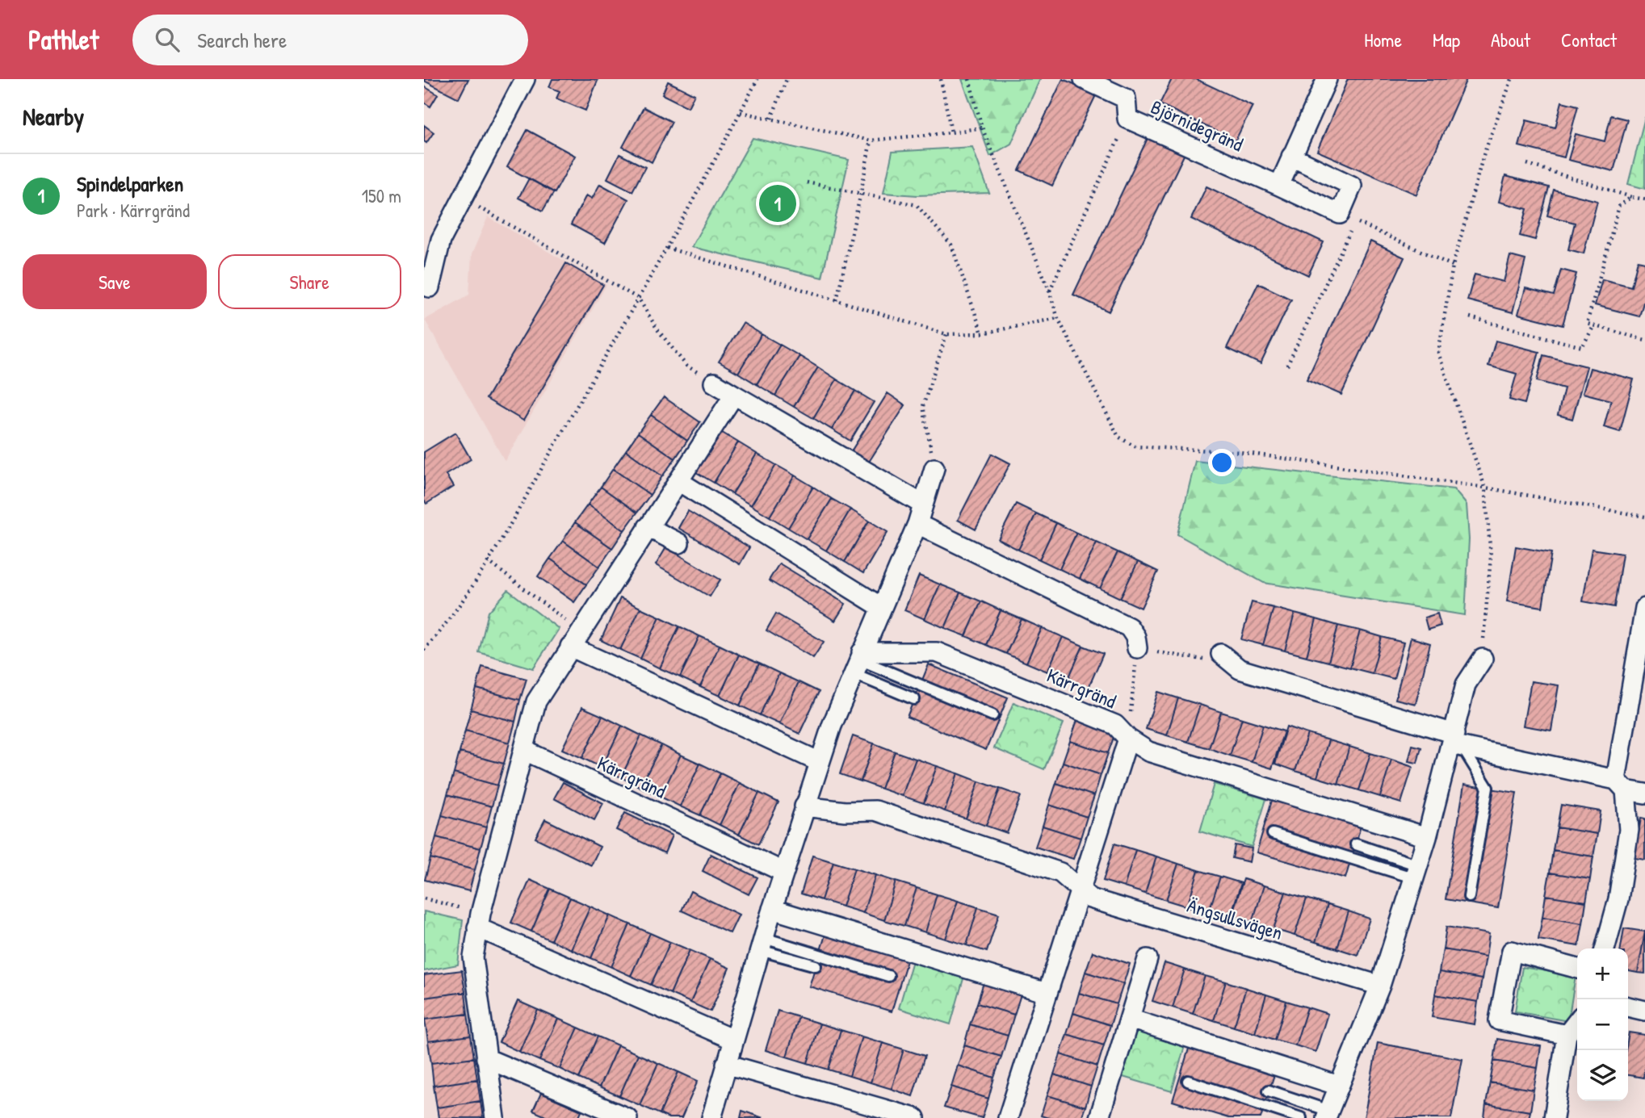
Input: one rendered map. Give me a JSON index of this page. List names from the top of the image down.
{
  "streets": {
    "street": ["Björnidegränd", "Kärrgränd", "Ängsullsvägen"]
  },
  "page": {
    "header": "Pathlet",
    "search": "Search here",
    "nav": [
      "Home",
      "Map",
      "About",
      "Contact"
    ],
    "heading": "Nearby",
    "list": [
      {
        "mark": "1",
        "name": "Spindelparken",
        "note": "Park · Kärrgränd",
        "value": "150 m"
      }
    ],
    "pins": "1",
    "buttons": ["Save", "Share"],
    "map_buttons": ["+", "−"]
  }
}
